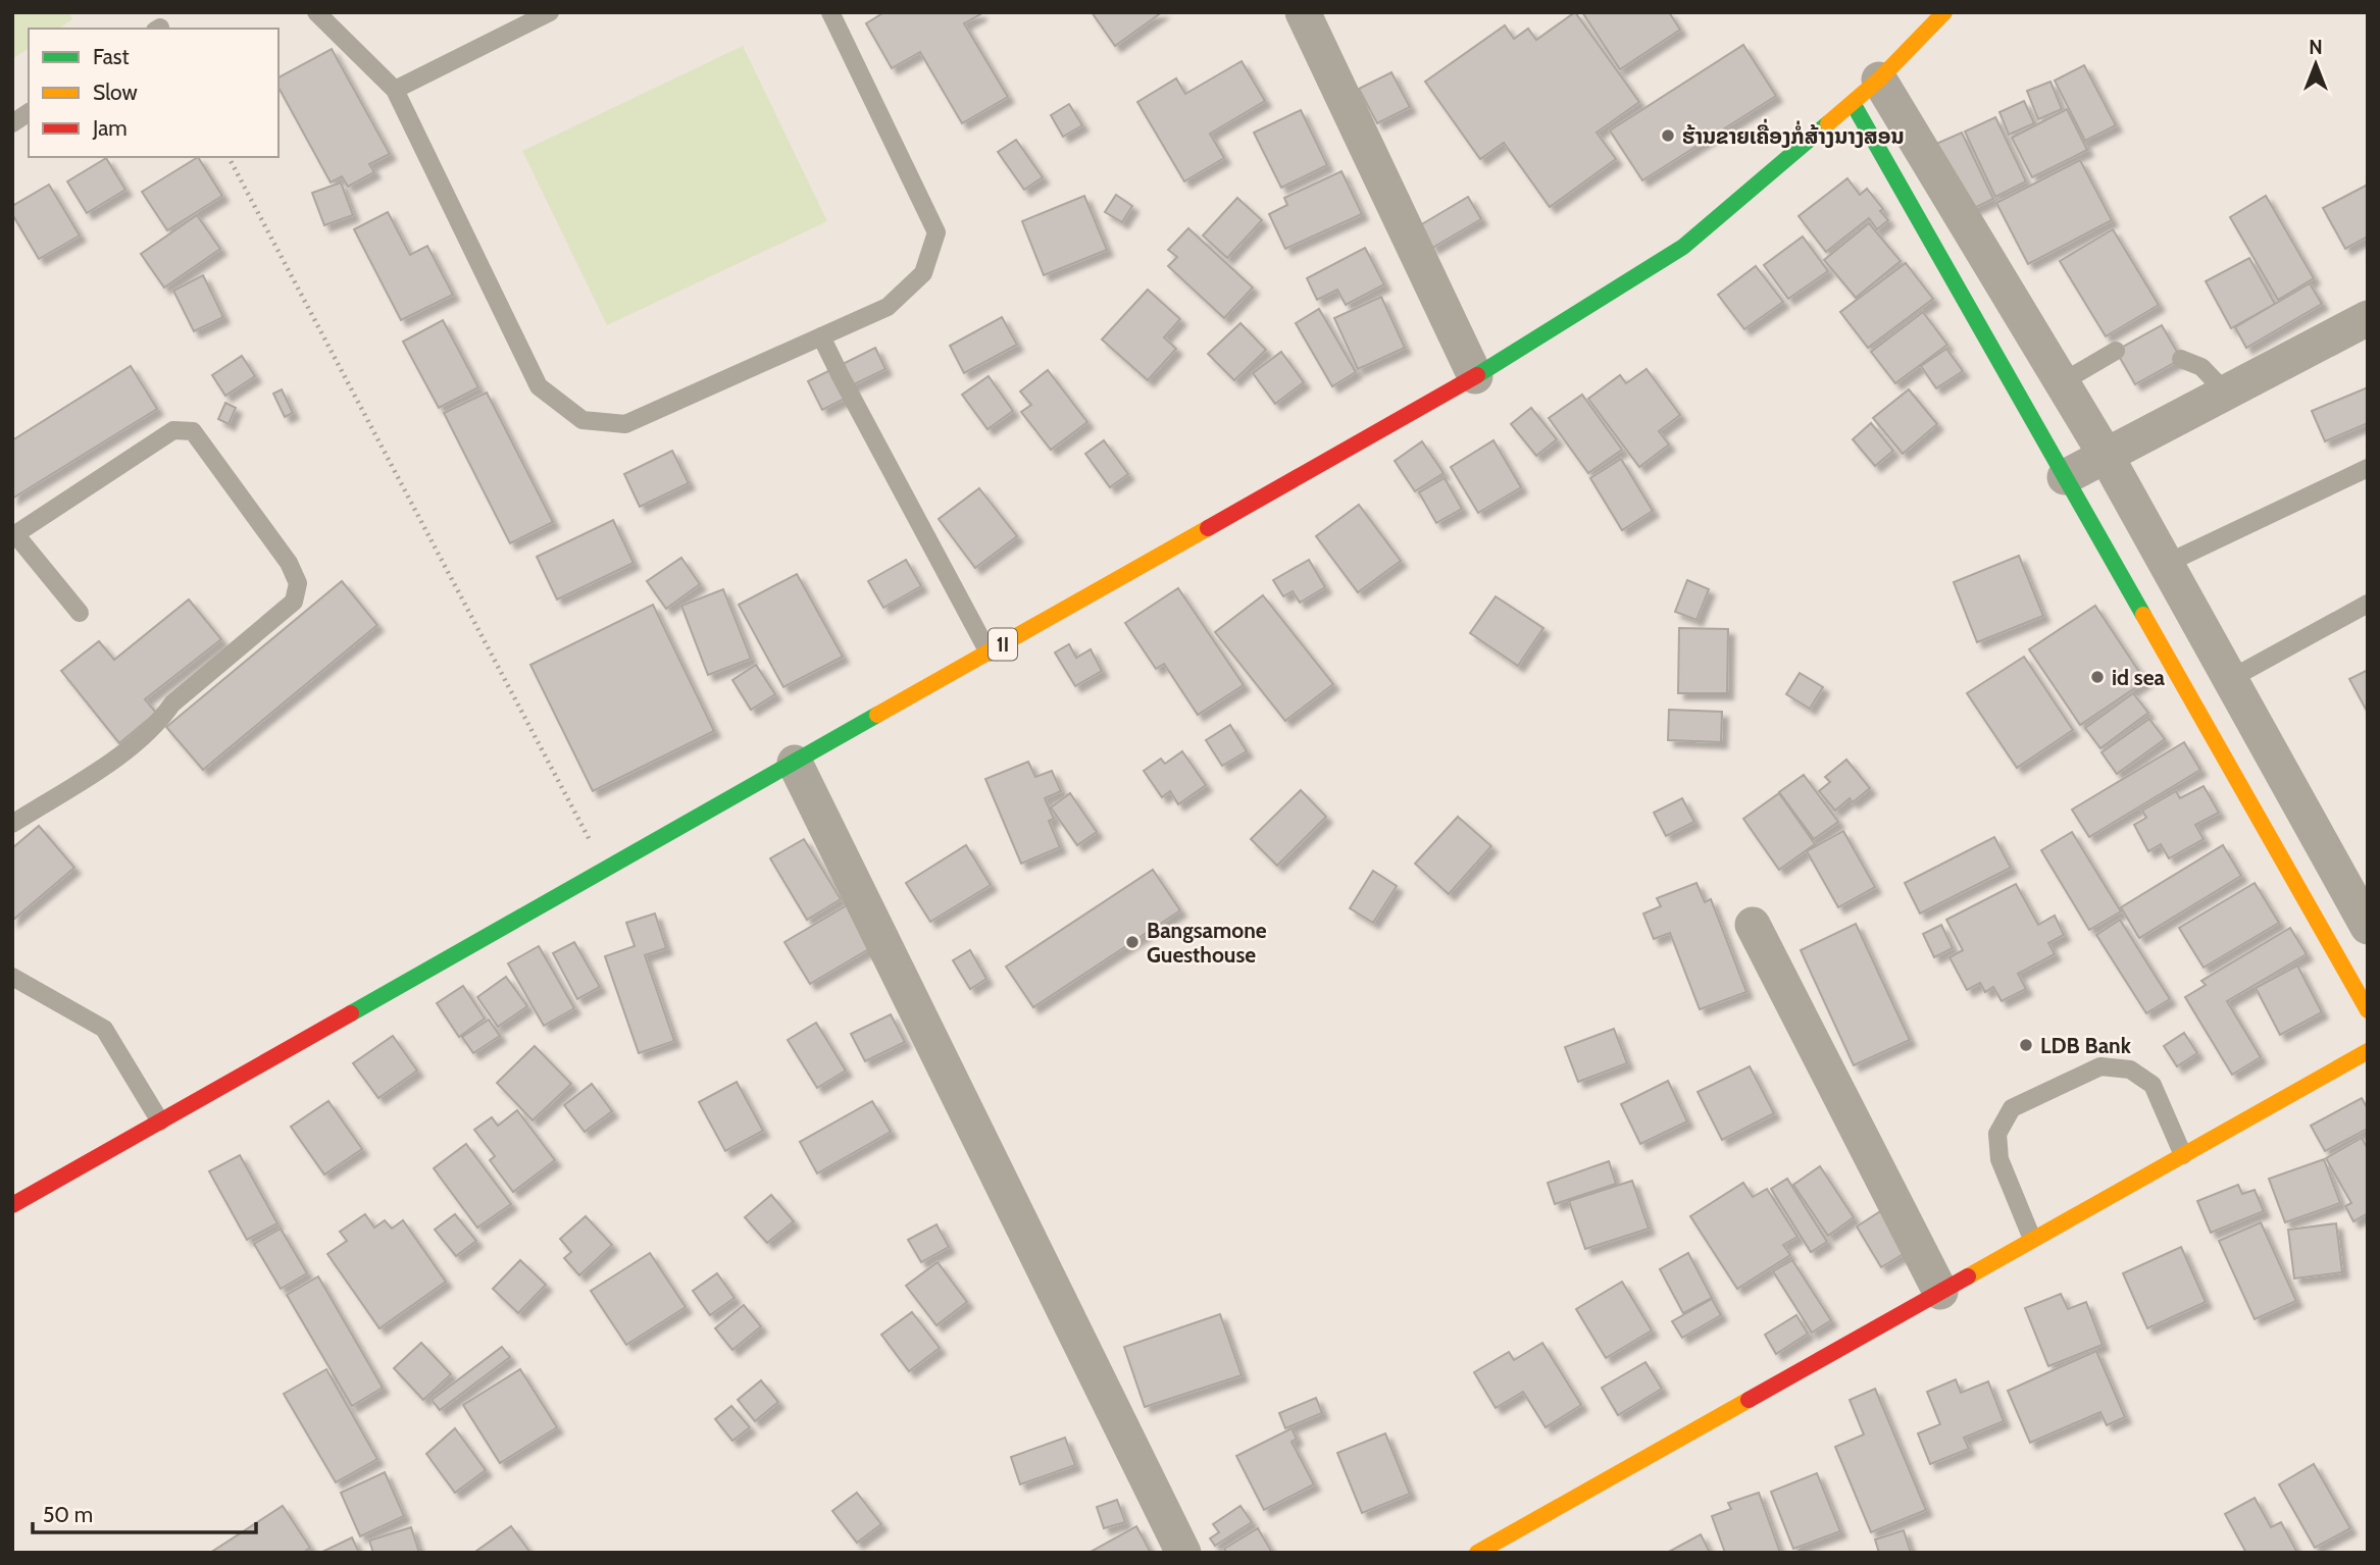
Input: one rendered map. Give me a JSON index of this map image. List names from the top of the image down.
{
  "streets": {
    "main road": ["1I"]
  },
  "places": [
    "ຮ້ານຂາຍເຄື່ອງກໍ່ສ້າງນາງສອນ",
    "id sea",
    "Bangsamone Guesthouse",
    "LDB Bank"
  ],
  "legend": ["Fast", "Slow", "Jam"],
  "scale_bar": "50 m",
  "north": "top"
}
